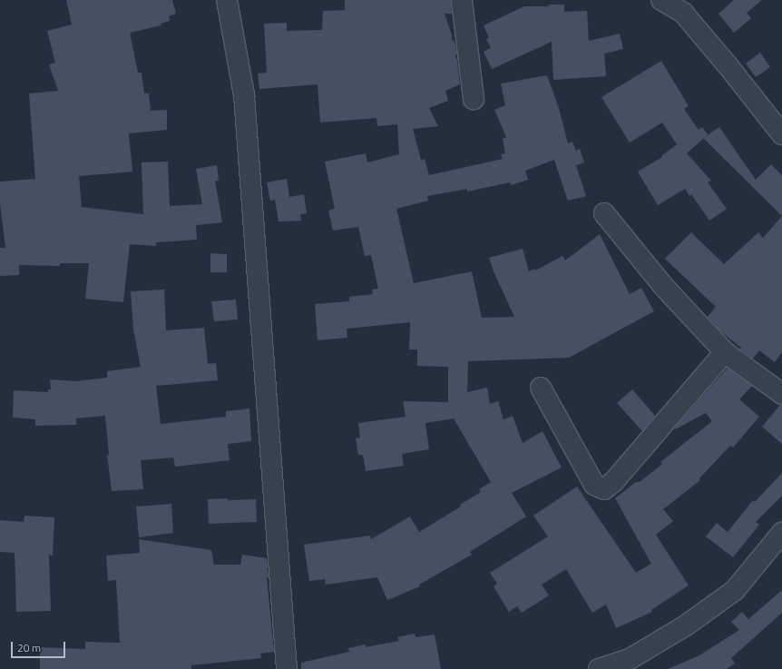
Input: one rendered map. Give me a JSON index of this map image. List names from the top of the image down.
{
  "scale_bar": "20 m"
}
